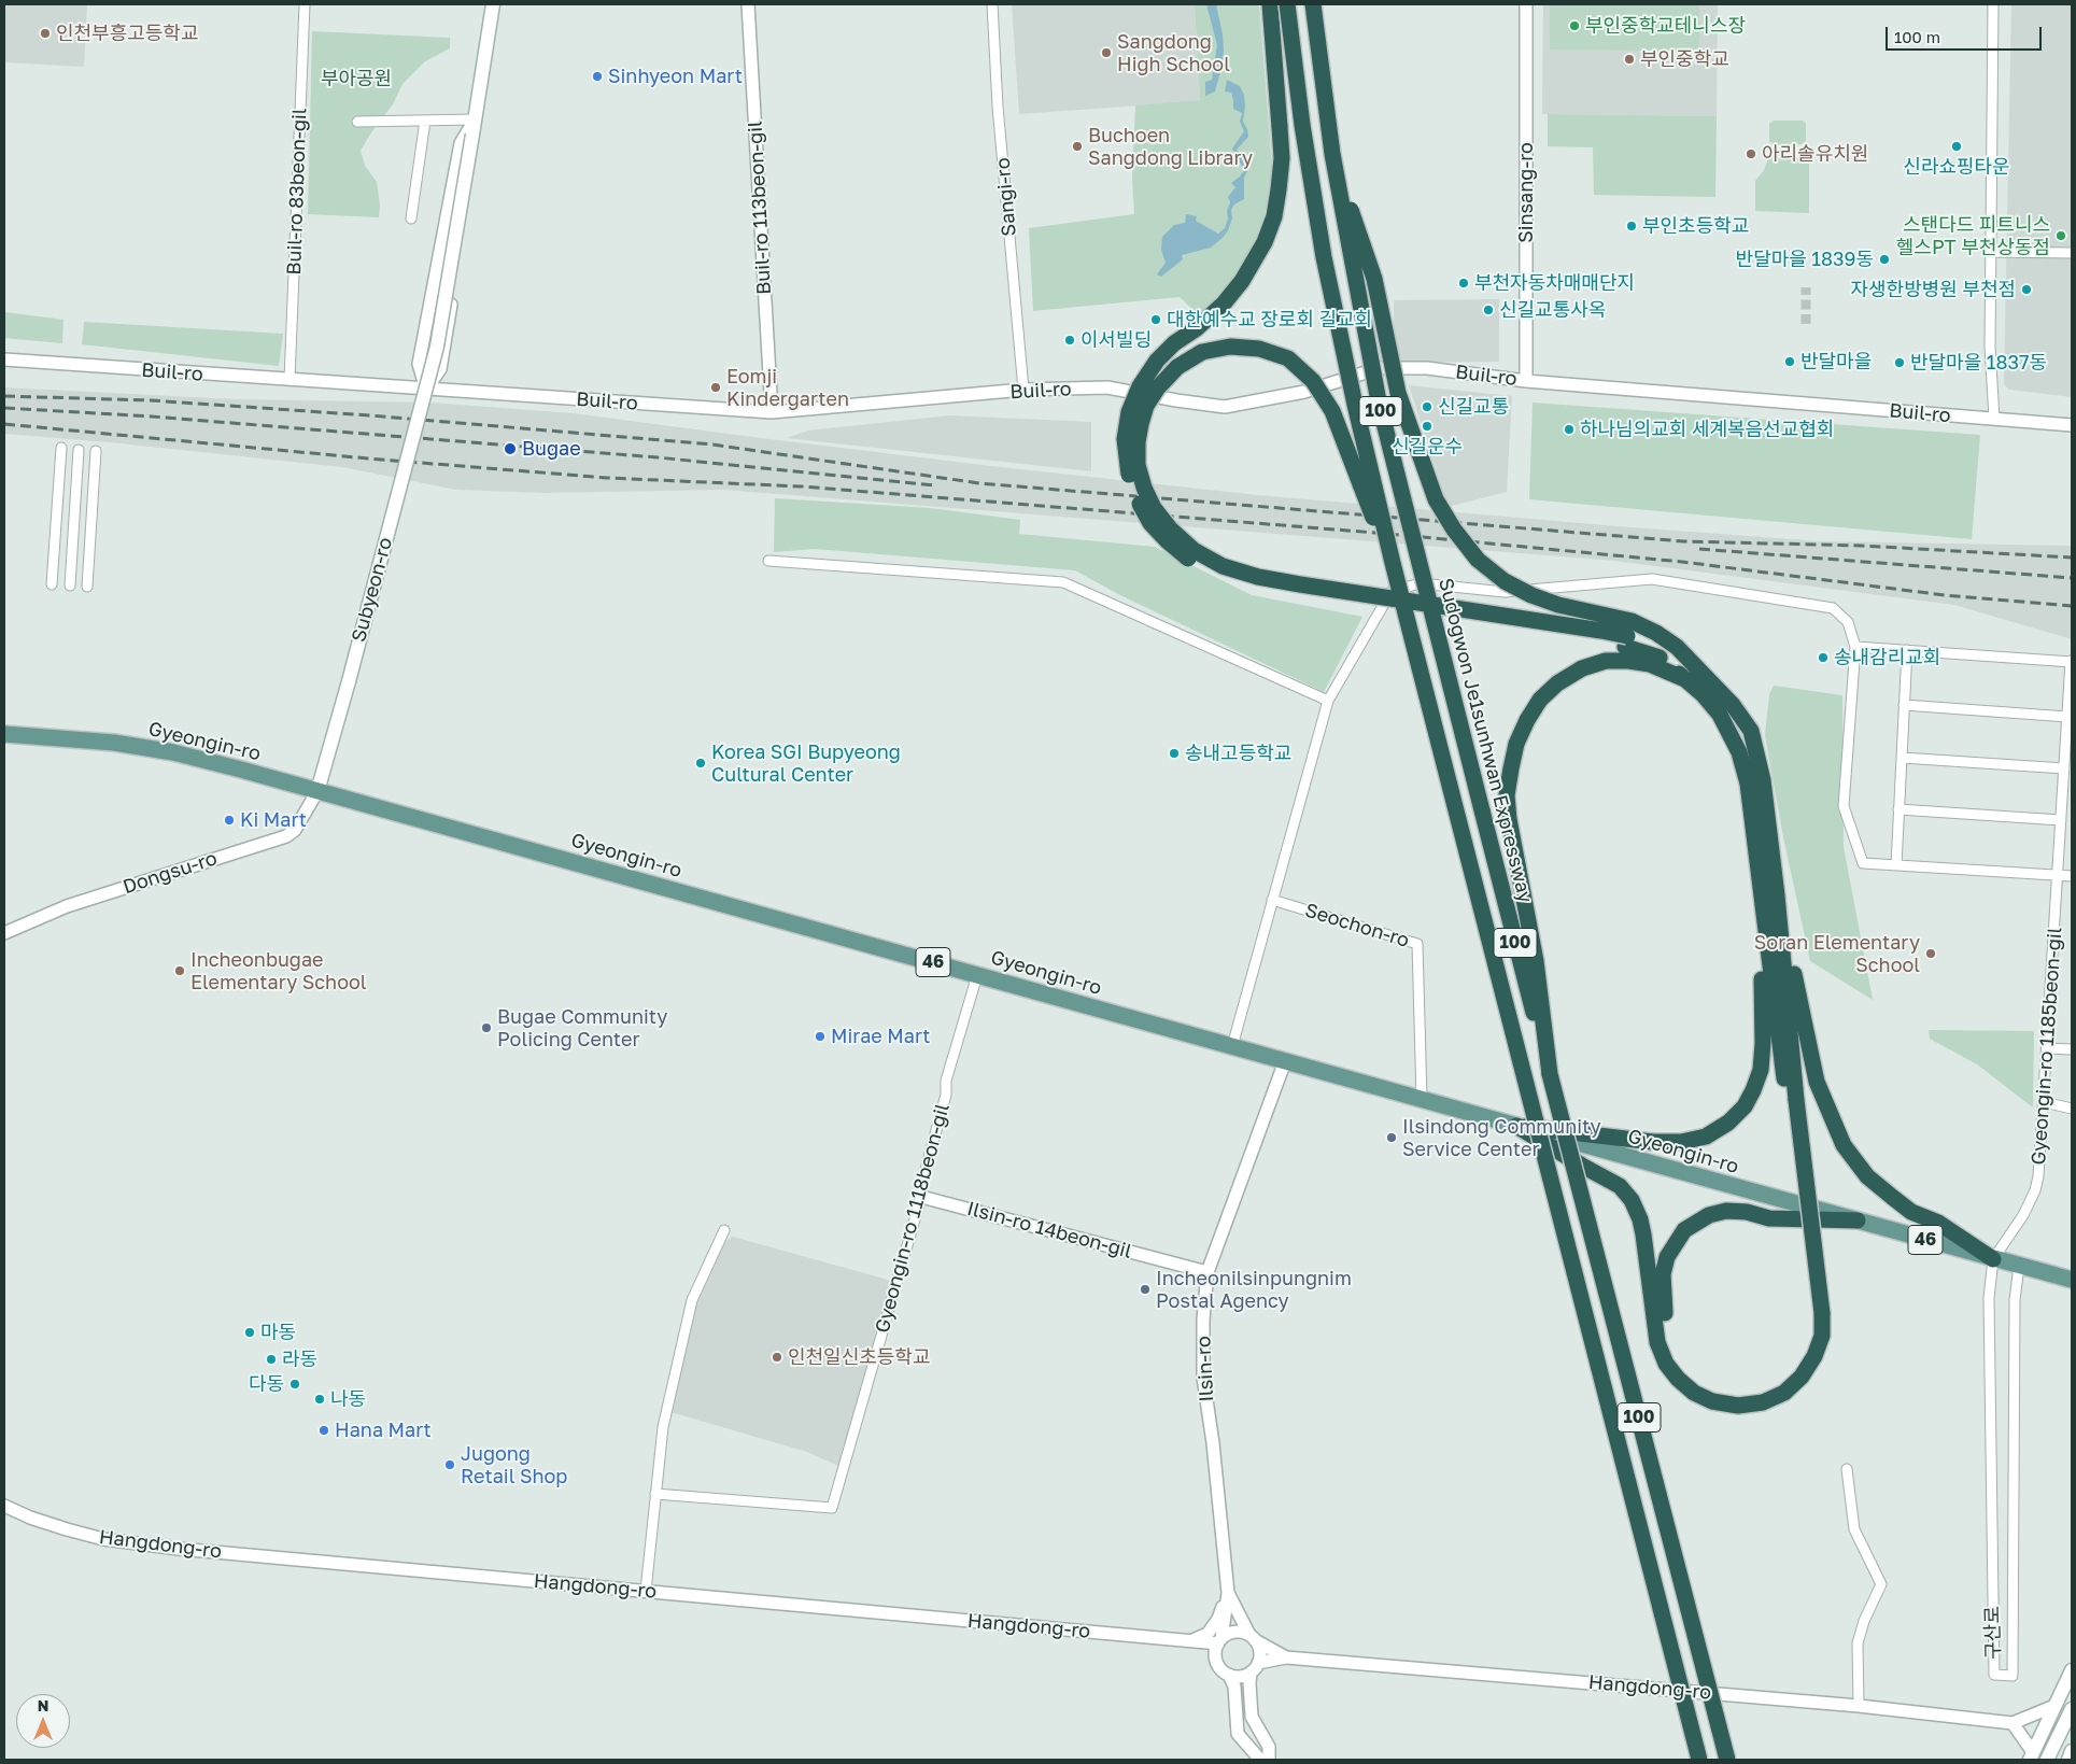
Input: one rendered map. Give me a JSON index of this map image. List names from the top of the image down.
{
  "streets": {
    "highway": ["100", "Sudogwon Je1sunhwan Expressway"],
    "main road": ["Subyeon-ro", "Gyeongin-ro", "46"],
    "street": [
      "Buil-ro 83beon-gil",
      "Sinsang-ro",
      "Sangi-ro",
      "Buil-ro 113beon-gil",
      "Buil-ro",
      "Dongsu-ro",
      "Seochon-ro",
      "Gyeongin-ro 1185beon-gil",
      "Gyeongin-ro 1118beon-gil",
      "Ilsin-ro 14beon-gil",
      "Ilsin-ro",
      "Hangdong-ro",
      "구산로"
    ]
  },
  "crossings": [
    ["Buil-ro 83beon-gil", "Buil-ro"],
    ["Sinsang-ro", "Buil-ro"],
    ["Sangi-ro", "Buil-ro"],
    ["Buil-ro 113beon-gil", "Buil-ro"],
    ["Buil-ro", "Subyeon-ro"],
    ["Subyeon-ro", "Gyeongin-ro"],
    ["Subyeon-ro", "Dongsu-ro"],
    ["Gyeongin-ro", "Dongsu-ro"],
    ["Gyeongin-ro", "Seochon-ro"],
    ["Gyeongin-ro", "Gyeongin-ro 1185beon-gil"],
    ["Gyeongin-ro", "Gyeongin-ro 1118beon-gil"],
    ["Gyeongin-ro", "Ilsin-ro"],
    ["Gyeongin-ro", "구산로"],
    ["Gyeongin-ro 1185beon-gil", "구산로"],
    ["Gyeongin-ro 1118beon-gil", "Ilsin-ro 14beon-gil"],
    ["Ilsin-ro 14beon-gil", "Ilsin-ro"],
    ["Ilsin-ro", "Hangdong-ro"]
  ],
  "parks": ["부아공원"],
  "places": [
    "부인중학교테니스장",
    "인천부흥고등학교",
    "Sangdong High School",
    "부인중학교",
    "Sinhyeon Mart",
    "Buchoen Sangdong Library",
    "신라쇼핑타운",
    "아리솔유치원",
    "부인초등학교",
    "스탠다드 피트니스 헬스PT 부천상동점",
    "반달마을 1839동",
    "부천자동차매매단지",
    "자생한방병원 부천점",
    "신길교통사옥",
    "대한예수교 장로회 길교회",
    "이서빌딩",
    "반달마을",
    "반달마을 1837동",
    "Eomji Kindergarten",
    "신길교통",
    "신길운수",
    "하나님의교회 세계복음선교협회",
    "Bugae",
    "송내감리교회",
    "송내고등학교",
    "Korea SGI Bupyeong Cultural Center",
    "Ki Mart",
    "Soran Elementary School",
    "Incheonbugae Elementary School",
    "Bugae Community Policing Center",
    "Mirae Mart",
    "Ilsindong Community Service Center",
    "Incheonilsinpungnim Postal Agency",
    "마동",
    "인천일신초등학교",
    "라동",
    "다동",
    "나동",
    "Hana Mart",
    "Jugong Retail Shop"
  ],
  "scale_bar": "100 m",
  "north": "top"
}
